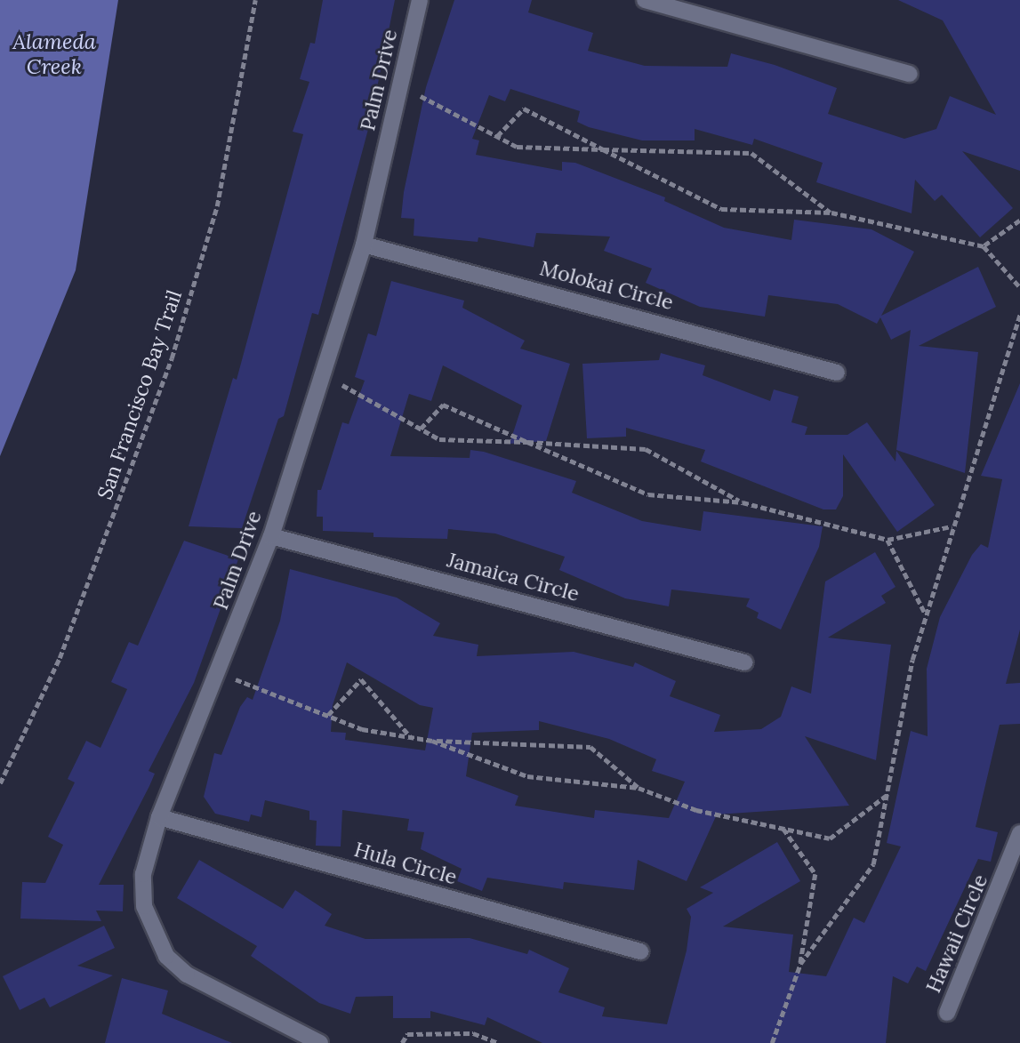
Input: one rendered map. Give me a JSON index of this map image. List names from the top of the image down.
{
  "streets": {
    "street": [
      "Palm Drive",
      "Molokai Circle",
      "Jamaica Circle",
      "Hula Circle",
      "Hawaii Circle"
    ],
    "path": ["San Francisco Bay Trail"]
  },
  "crossings": [
    ["Palm Drive", "Molokai Circle"],
    ["Palm Drive", "Jamaica Circle"],
    ["Palm Drive", "Hula Circle"]
  ],
  "water": ["Alameda Creek"]
}
